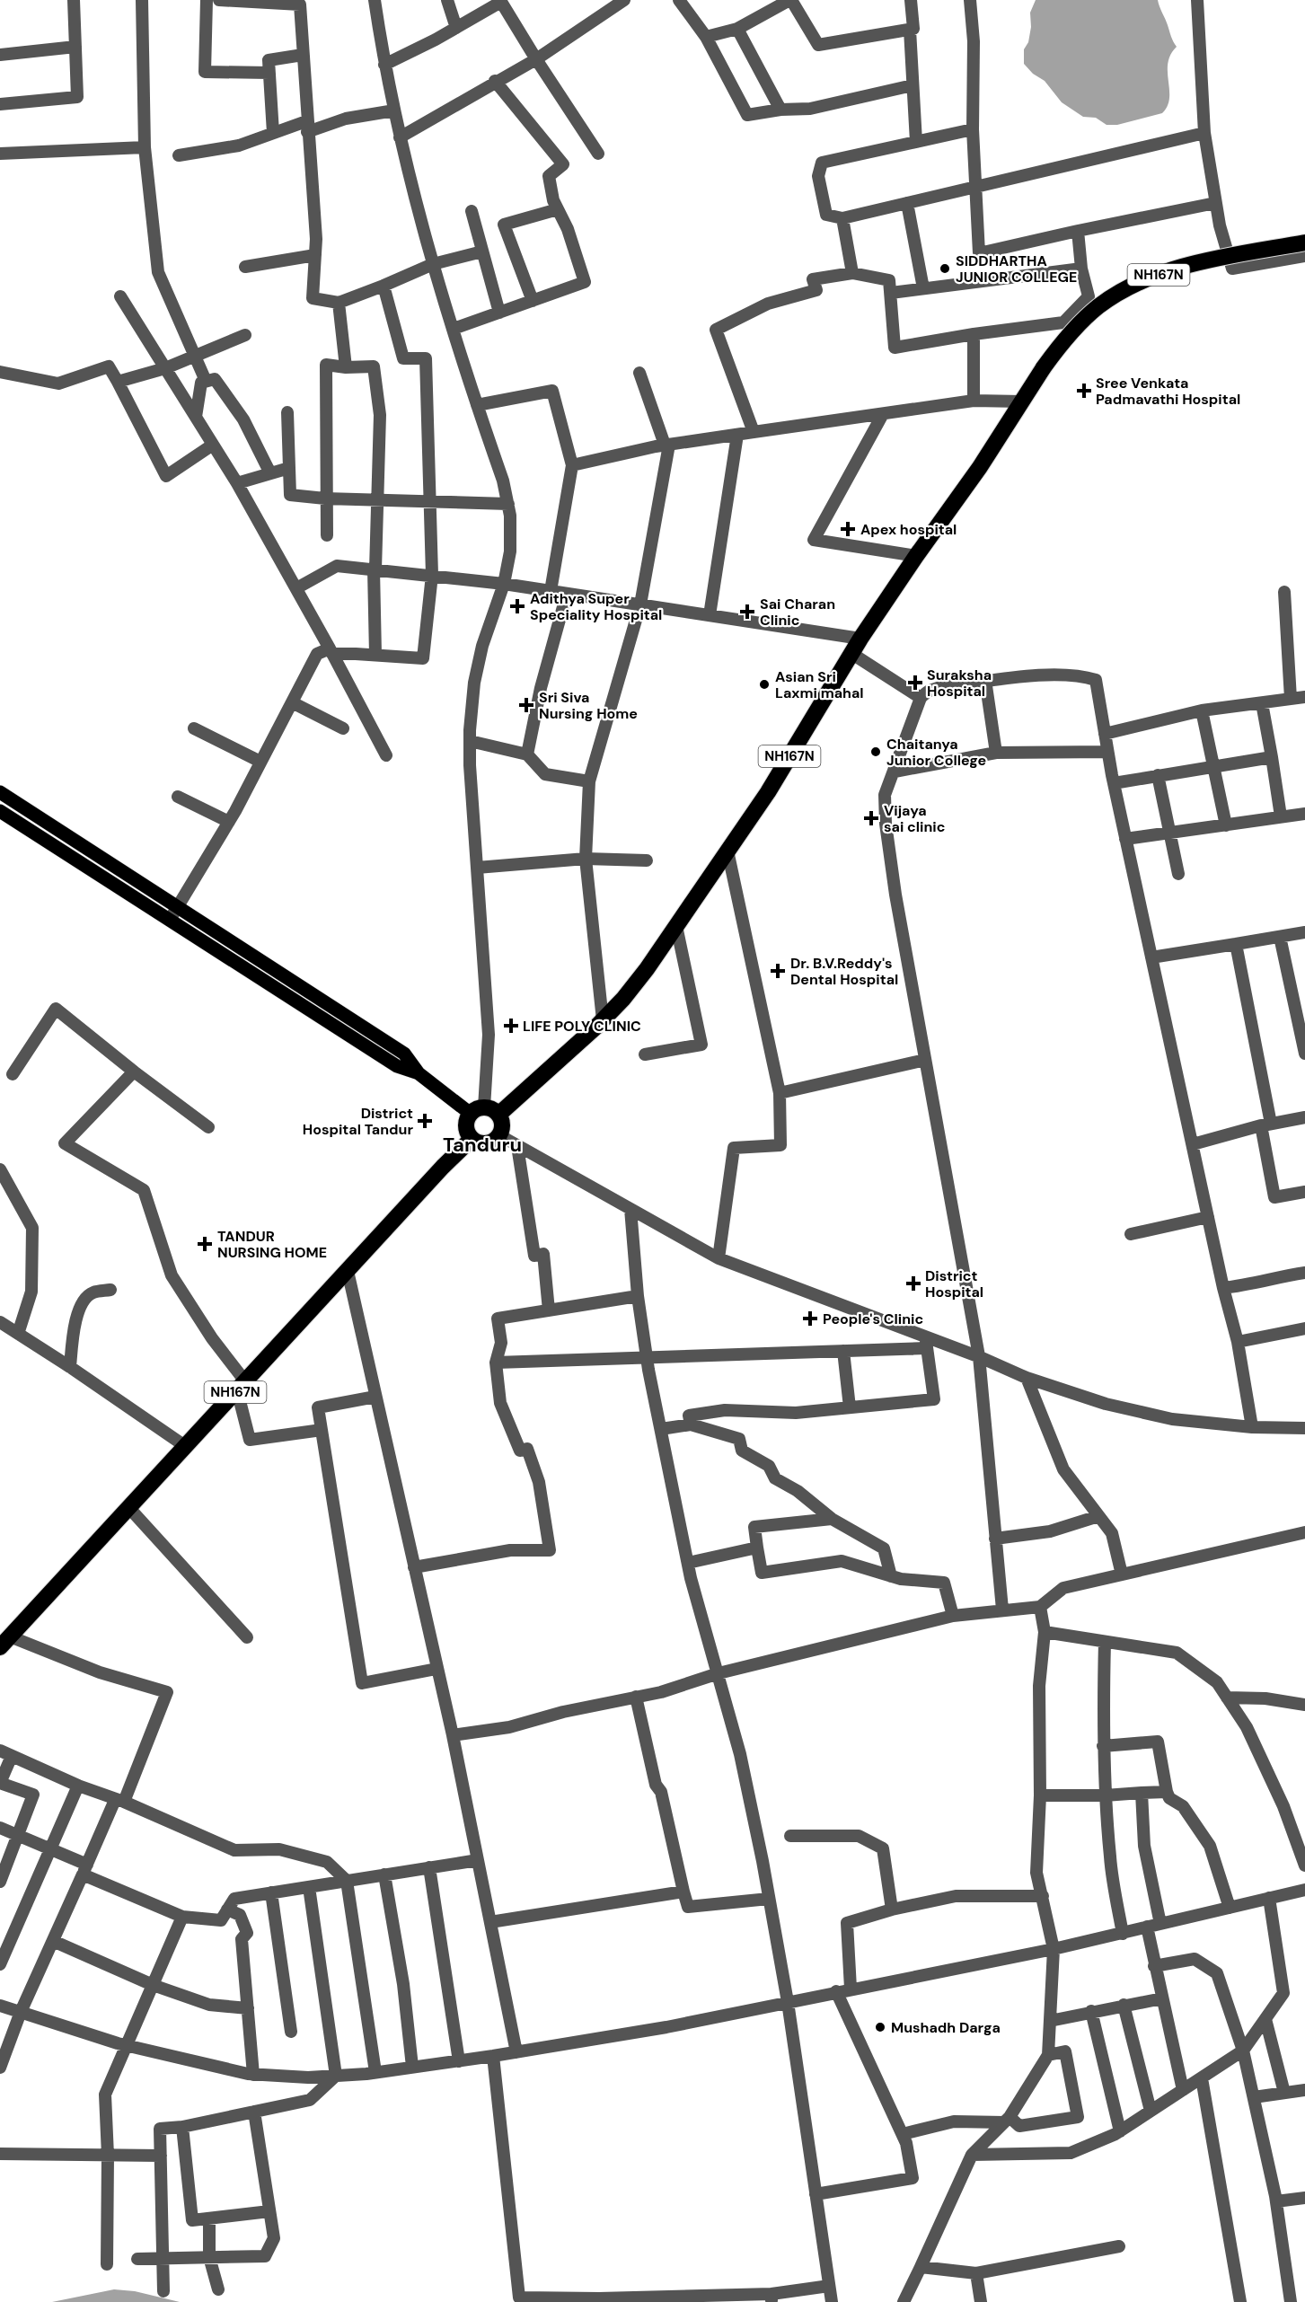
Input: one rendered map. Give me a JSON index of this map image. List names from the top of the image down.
{
  "streets": {
    "highway": ["NH167N"]
  },
  "districts": ["Tanduru"],
  "places": {
    "other": [
      "SIDDHARTHA JUNIOR COLLEGE",
      "Asian Sri Laxmi mahal",
      "Chaitanya Junior College",
      "Mushadh Darga"
    ],
    "health": [
      "Sree Venkata Padmavathi Hospital",
      "Apex hospital",
      "Adithya Super Speciality Hospital",
      "Sai Charan Clinic",
      "Suraksha Hospital",
      "Sri Siva Nursing Home",
      "Vijaya sai clinic",
      "Dr. B.V.Reddy's Dental Hospital",
      "LIFE POLY CLINIC",
      "District Hospital Tandur",
      "TANDUR NURSING HOME",
      "District Hospital",
      "People's Clinic"
    ]
  }
}
